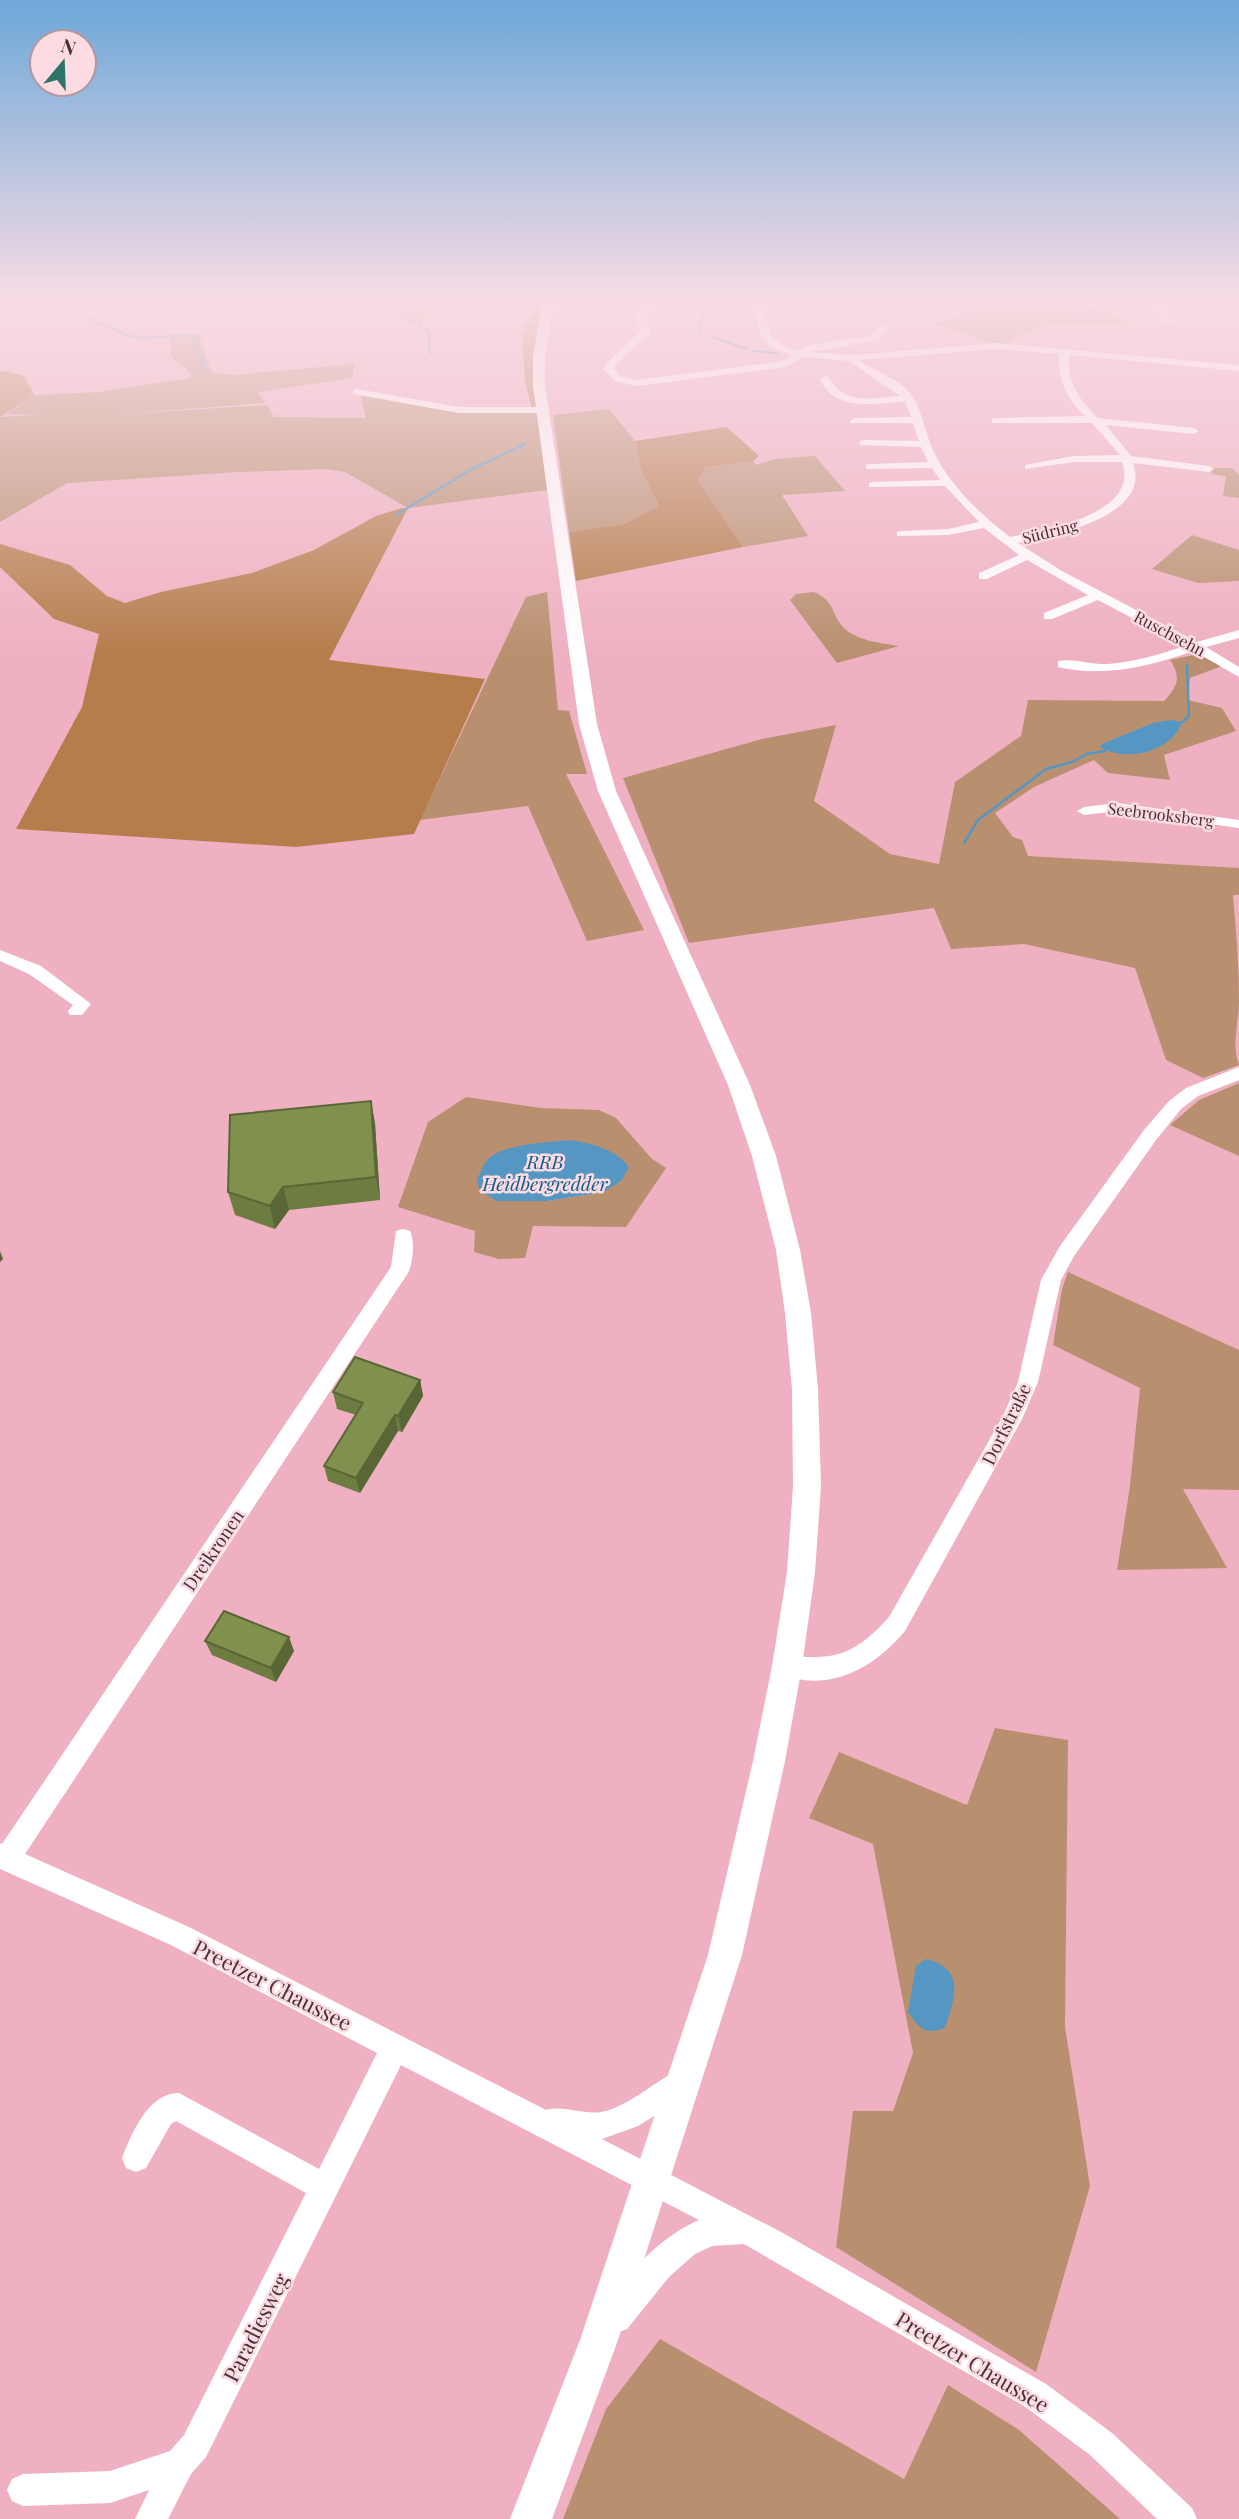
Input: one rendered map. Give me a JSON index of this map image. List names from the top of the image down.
{
  "streets": {
    "street": [
      "Südring",
      "Ruschsehn",
      "Seebrooksberg",
      "Dorfstraße",
      "Dreikronen",
      "Preetzer Chaussee",
      "Paradiesweg"
    ]
  },
  "crossings": [
    ["Südring", "Ruschsehn"],
    ["Dreikronen", "Preetzer Chaussee"],
    ["Preetzer Chaussee", "Paradiesweg"]
  ],
  "water": ["RRB Heidbergredder"],
  "north": "top"
}
